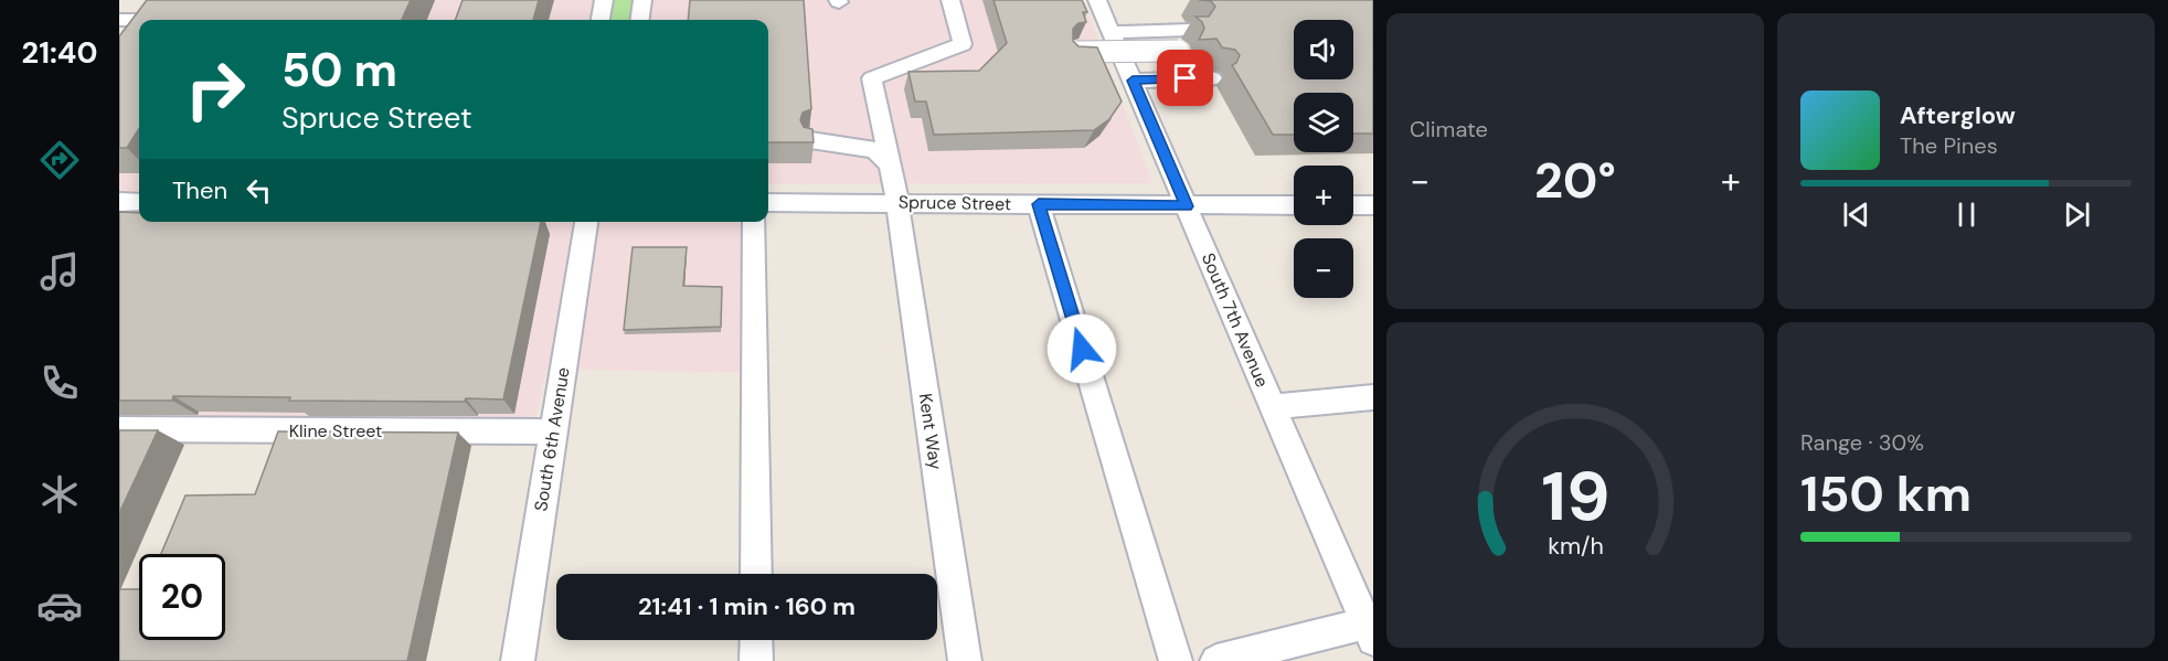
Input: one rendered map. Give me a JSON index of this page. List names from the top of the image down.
{
  "streets": {
    "street": [
      "Spruce Street",
      "South 7th Avenue",
      "Kline Street",
      "Kent Way",
      "South 6th Avenue"
    ]
  },
  "crossings": [
    ["Spruce Street", "South 7th Avenue"],
    ["Spruce Street", "Kent Way"],
    ["Kline Street", "South 6th Avenue"]
  ],
  "page": {
    "tabs": "21:40",
    "tile": [
      "Climate",
      ["Range · 30%", "150 km"]
    ],
    "map_buttons": ["+", "−"],
    "turn": ["50 m", "Spruce Street"],
    "song": ["Afterglow", "The Pines"],
    "heat": ["−", "20°", "+"],
    "then": "Then",
    "limit": "20",
    "trip": "21:41 · 1 min · 160 m",
    "gauge": ["19", "km/h"]
  }
}
